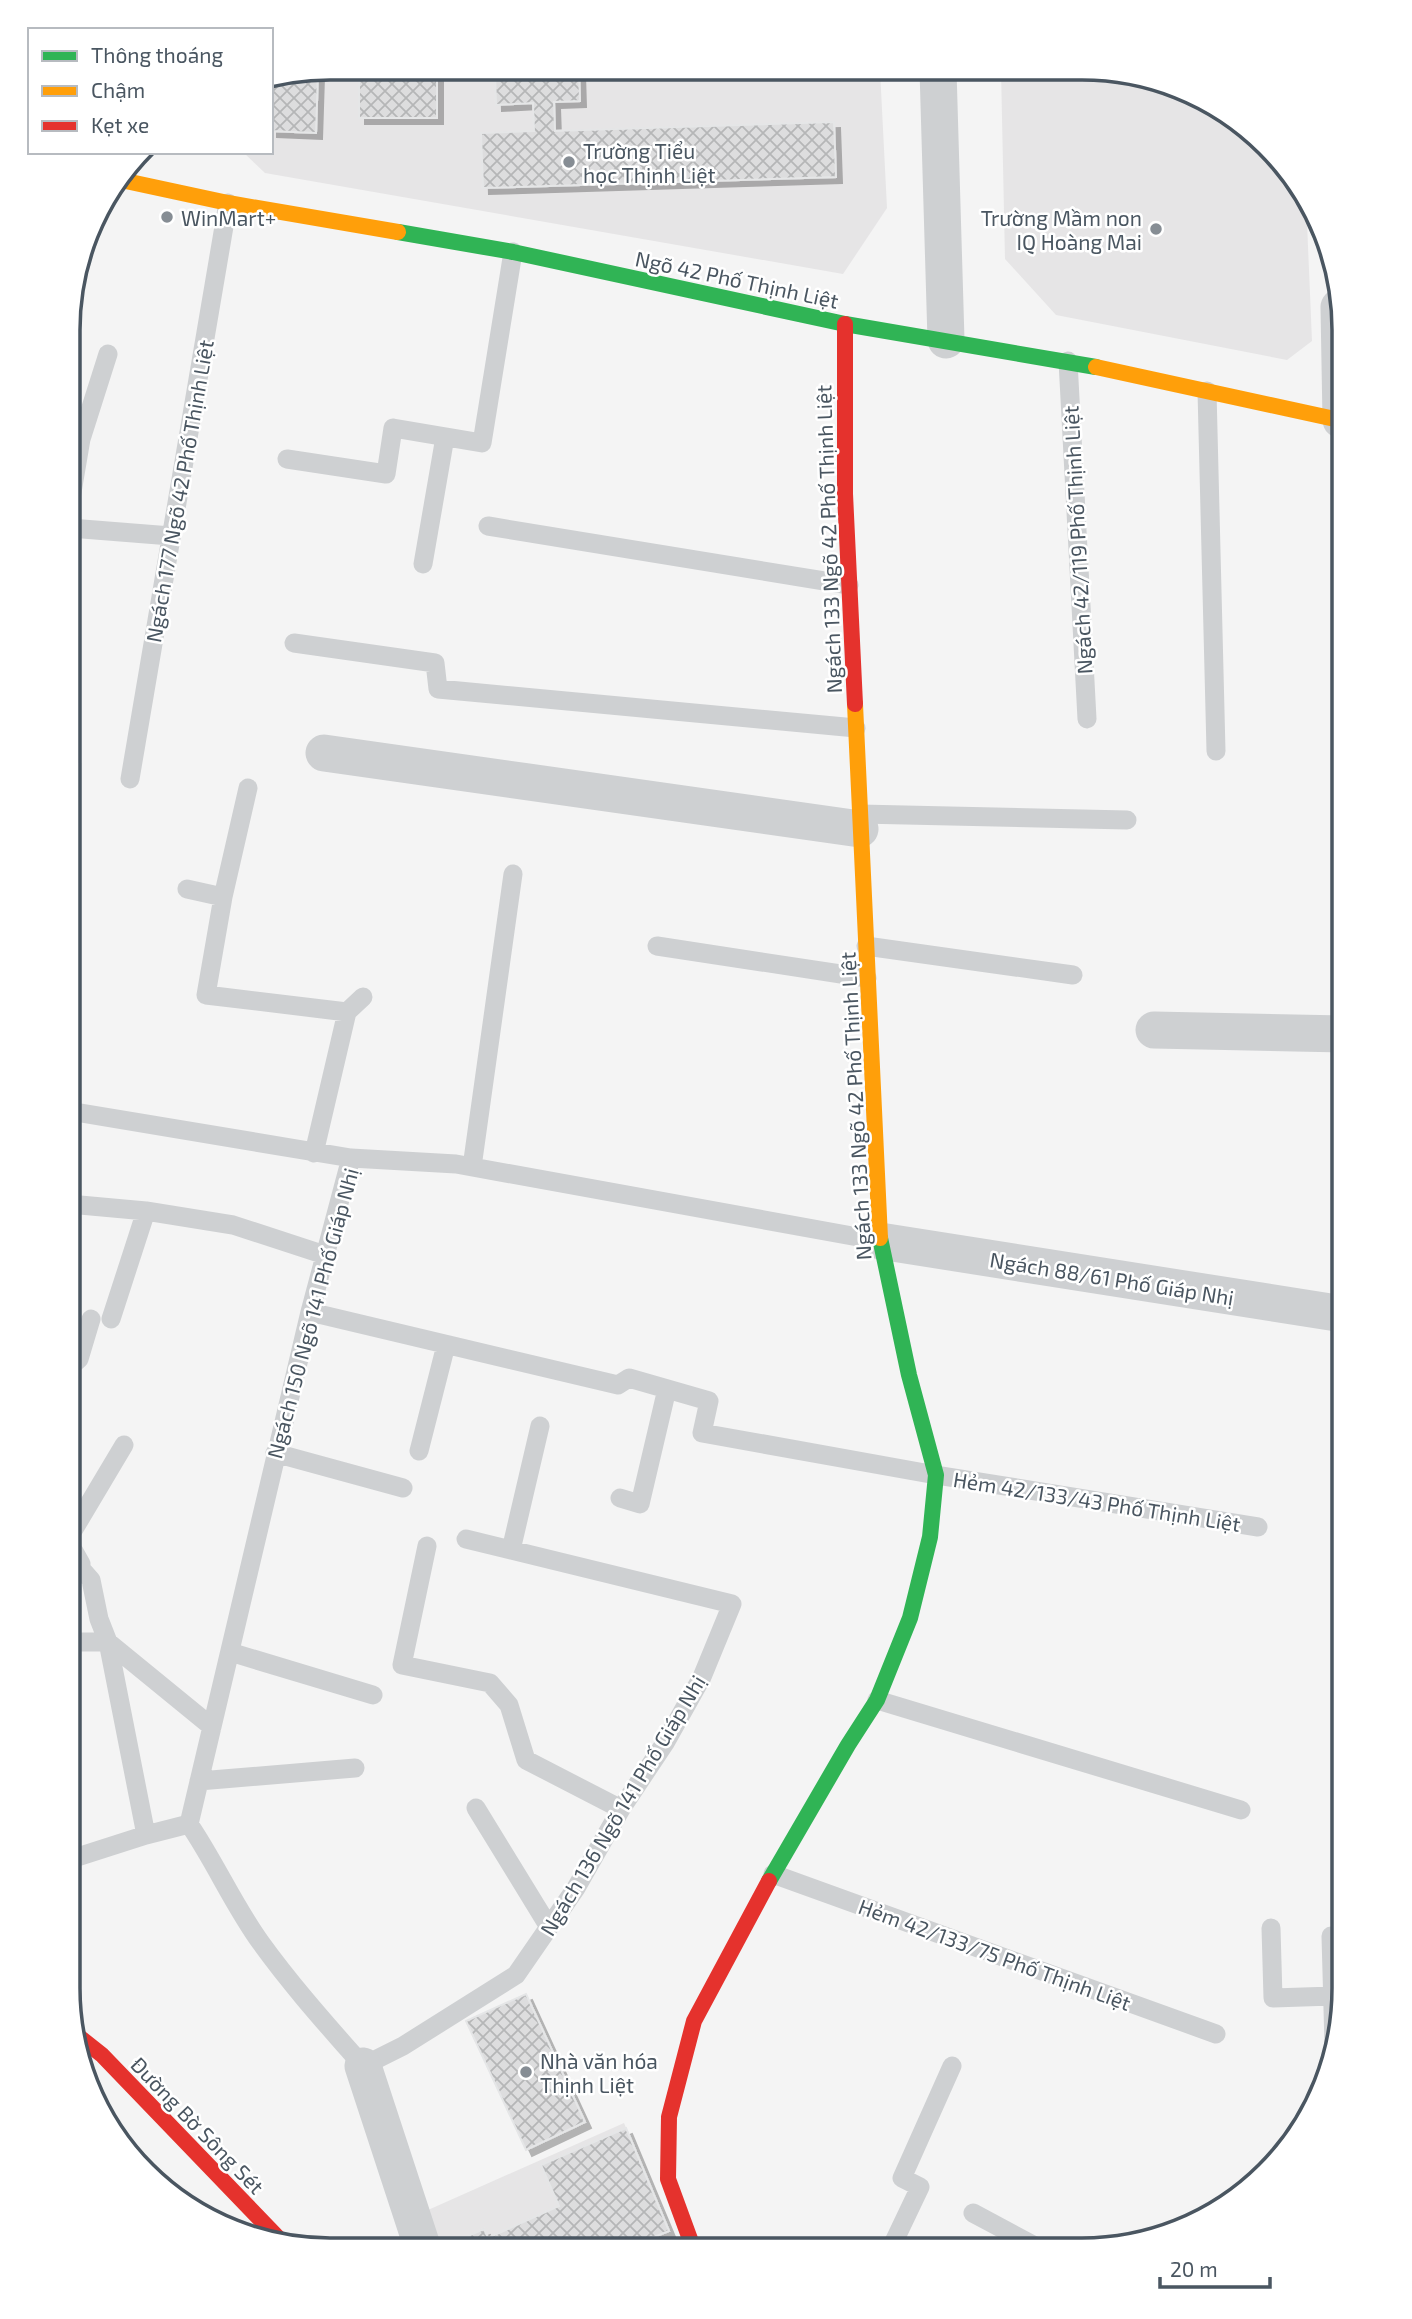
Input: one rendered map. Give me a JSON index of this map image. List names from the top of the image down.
{
  "streets": {
    "street": [
      "Ngõ 42 Phố Thịnh Liệt",
      "Ngách 133 Ngõ 42 Phố Thịnh Liệt",
      "Ngách 88/61 Phố Giáp Nhị",
      "Đường Bờ Sông Sét"
    ],
    "lane": [
      "Ngách 177 Ngõ 42 Phố Thịnh Liệt",
      "Ngách 42/119 Phố Thịnh Liệt",
      "Ngách 150 Ngõ 141 Phố Giáp Nhị",
      "Hẻm 42/133/43 Phố Thịnh Liệt",
      "Ngách 136 Ngõ 141 Phố Giáp Nhị",
      "Hẻm 42/133/75 Phố Thịnh Liệt"
    ]
  },
  "crossings": [
    ["Ngõ 42 Phố Thịnh Liệt", "Ngách 177 Ngõ 42 Phố Thịnh Liệt"],
    ["Ngõ 42 Phố Thịnh Liệt", "Ngách 133 Ngõ 42 Phố Thịnh Liệt"],
    ["Ngõ 42 Phố Thịnh Liệt", "Ngách 42/119 Phố Thịnh Liệt"],
    ["Ngách 133 Ngõ 42 Phố Thịnh Liệt", "Ngách 88/61 Phố Giáp Nhị"],
    ["Ngách 133 Ngõ 42 Phố Thịnh Liệt", "Ngách 150 Ngõ 141 Phố Giáp Nhị"],
    ["Ngách 133 Ngõ 42 Phố Thịnh Liệt", "Hẻm 42/133/43 Phố Thịnh Liệt"],
    ["Ngách 133 Ngõ 42 Phố Thịnh Liệt", "Hẻm 42/133/75 Phố Thịnh Liệt"],
    ["Ngách 88/61 Phố Giáp Nhị", "Ngách 150 Ngõ 141 Phố Giáp Nhị"]
  ],
  "places": [
    "Trường Tiểu học Thịnh Liệt",
    "WinMart+",
    "Trường Mầm non IQ Hoàng Mai",
    "Nhà văn hóa Thịnh Liệt"
  ],
  "legend": ["Thông thoáng", "Chậm", "Kẹt xe"],
  "scale_bar": "20 m"
}
